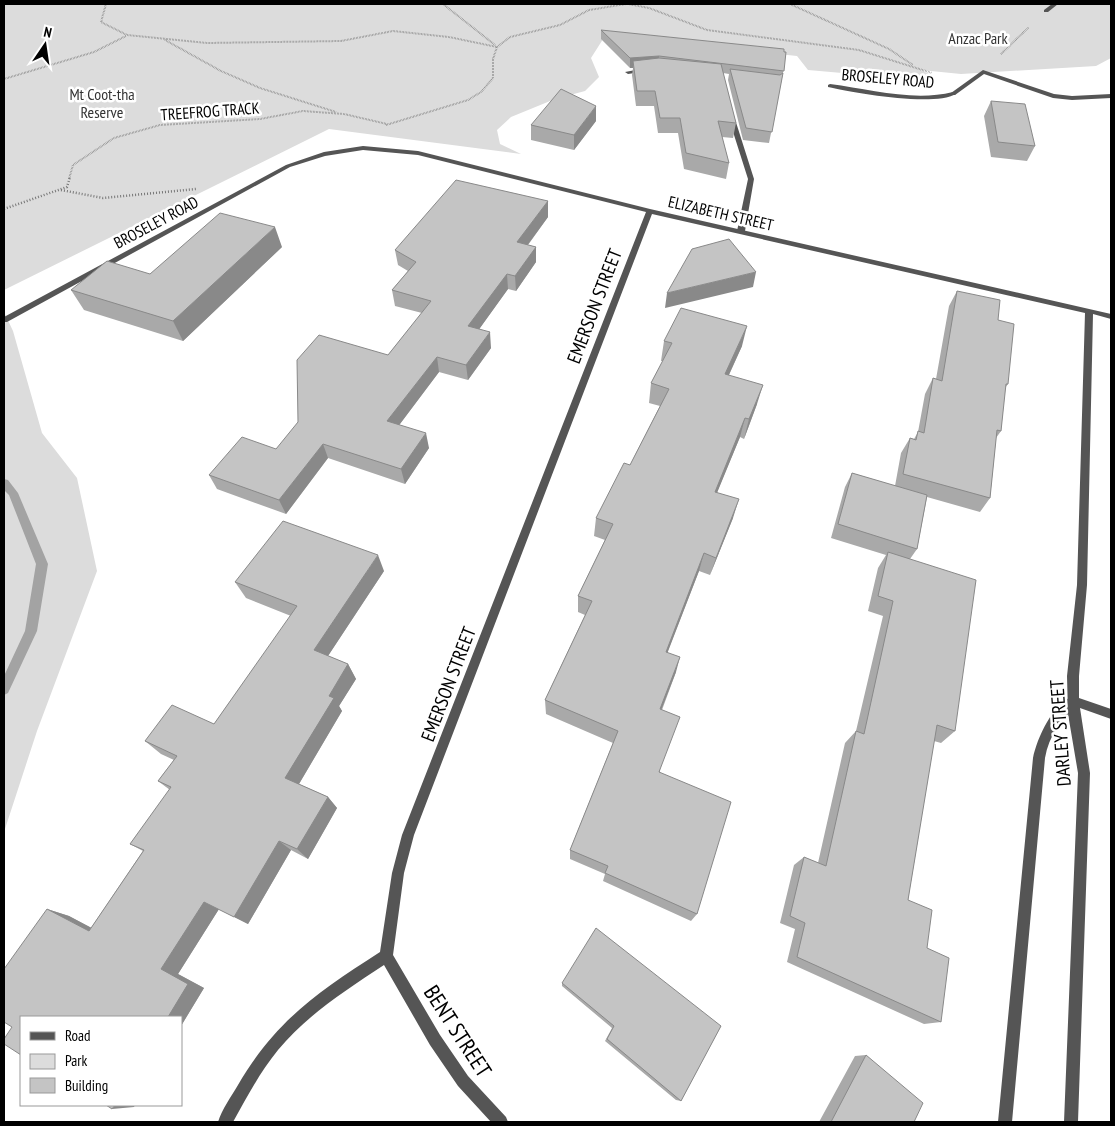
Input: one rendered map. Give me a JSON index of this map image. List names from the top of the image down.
{
  "streets": {
    "street": [
      "BROSELEY ROAD",
      "ELIZABETH STREET",
      "EMERSON STREET",
      "DARLEY STREET",
      "BENT STREET"
    ],
    "path": ["TREEFROG TRACK"]
  },
  "crossings": [
    ["BROSELEY ROAD", "ELIZABETH STREET"],
    ["ELIZABETH STREET", "EMERSON STREET"],
    ["ELIZABETH STREET", "DARLEY STREET"],
    ["EMERSON STREET", "BENT STREET"]
  ],
  "parks": ["Anzac Park", "Mt Coot-tha Reserve"],
  "legend": ["Road", "Park", "Building"],
  "north": "top"
}
